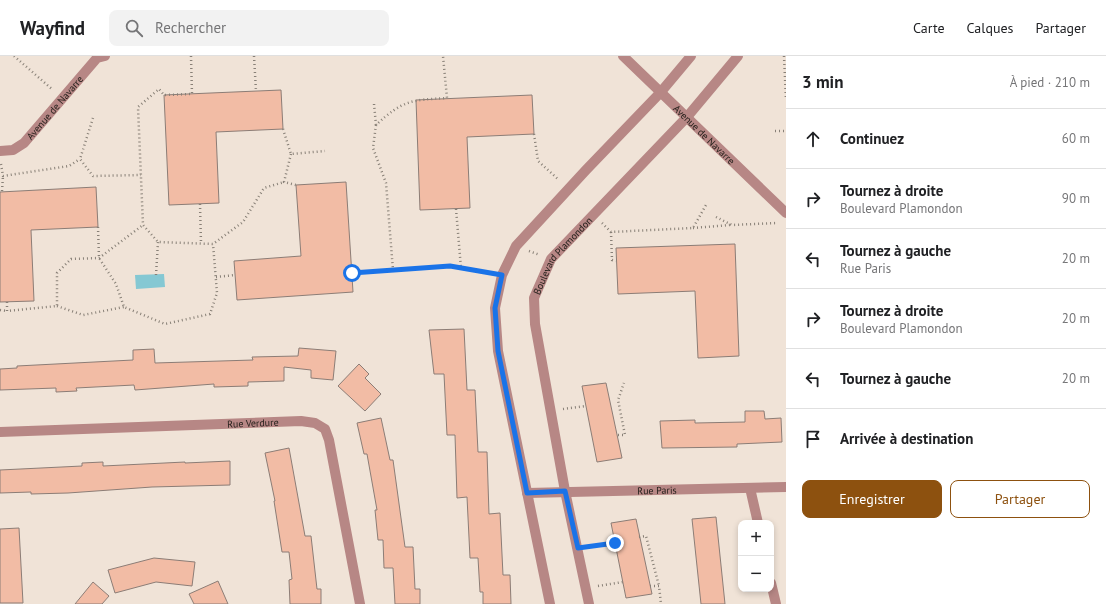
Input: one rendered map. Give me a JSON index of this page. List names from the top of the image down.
{
  "streets": {
    "street": [
      "Avenue de Navarre",
      "Boulevard Plamondon",
      "Rue Verdure",
      "Rue Paris"
    ]
  },
  "crossings": [
    ["Avenue de Navarre", "Boulevard Plamondon"],
    ["Boulevard Plamondon", "Rue Paris"]
  ],
  "page": {
    "header": "Wayfind",
    "search": "Rechercher",
    "nav": ["Carte", "Calques", "Partager"],
    "heading": ["3 min", "À pied · 210 m"],
    "list": [
      ["Continuez", "60 m"],
      ["Tournez à droite", "Boulevard Plamondon", "90 m"],
      ["Tournez à gauche", "Rue Paris", "20 m"],
      ["Tournez à droite", "Boulevard Plamondon", "20 m"],
      ["Tournez à gauche", "20 m"],
      "Arrivée à destination"
    ],
    "buttons": ["Enregistrer", "Partager"],
    "map_buttons": ["+", "−"]
  }
}
